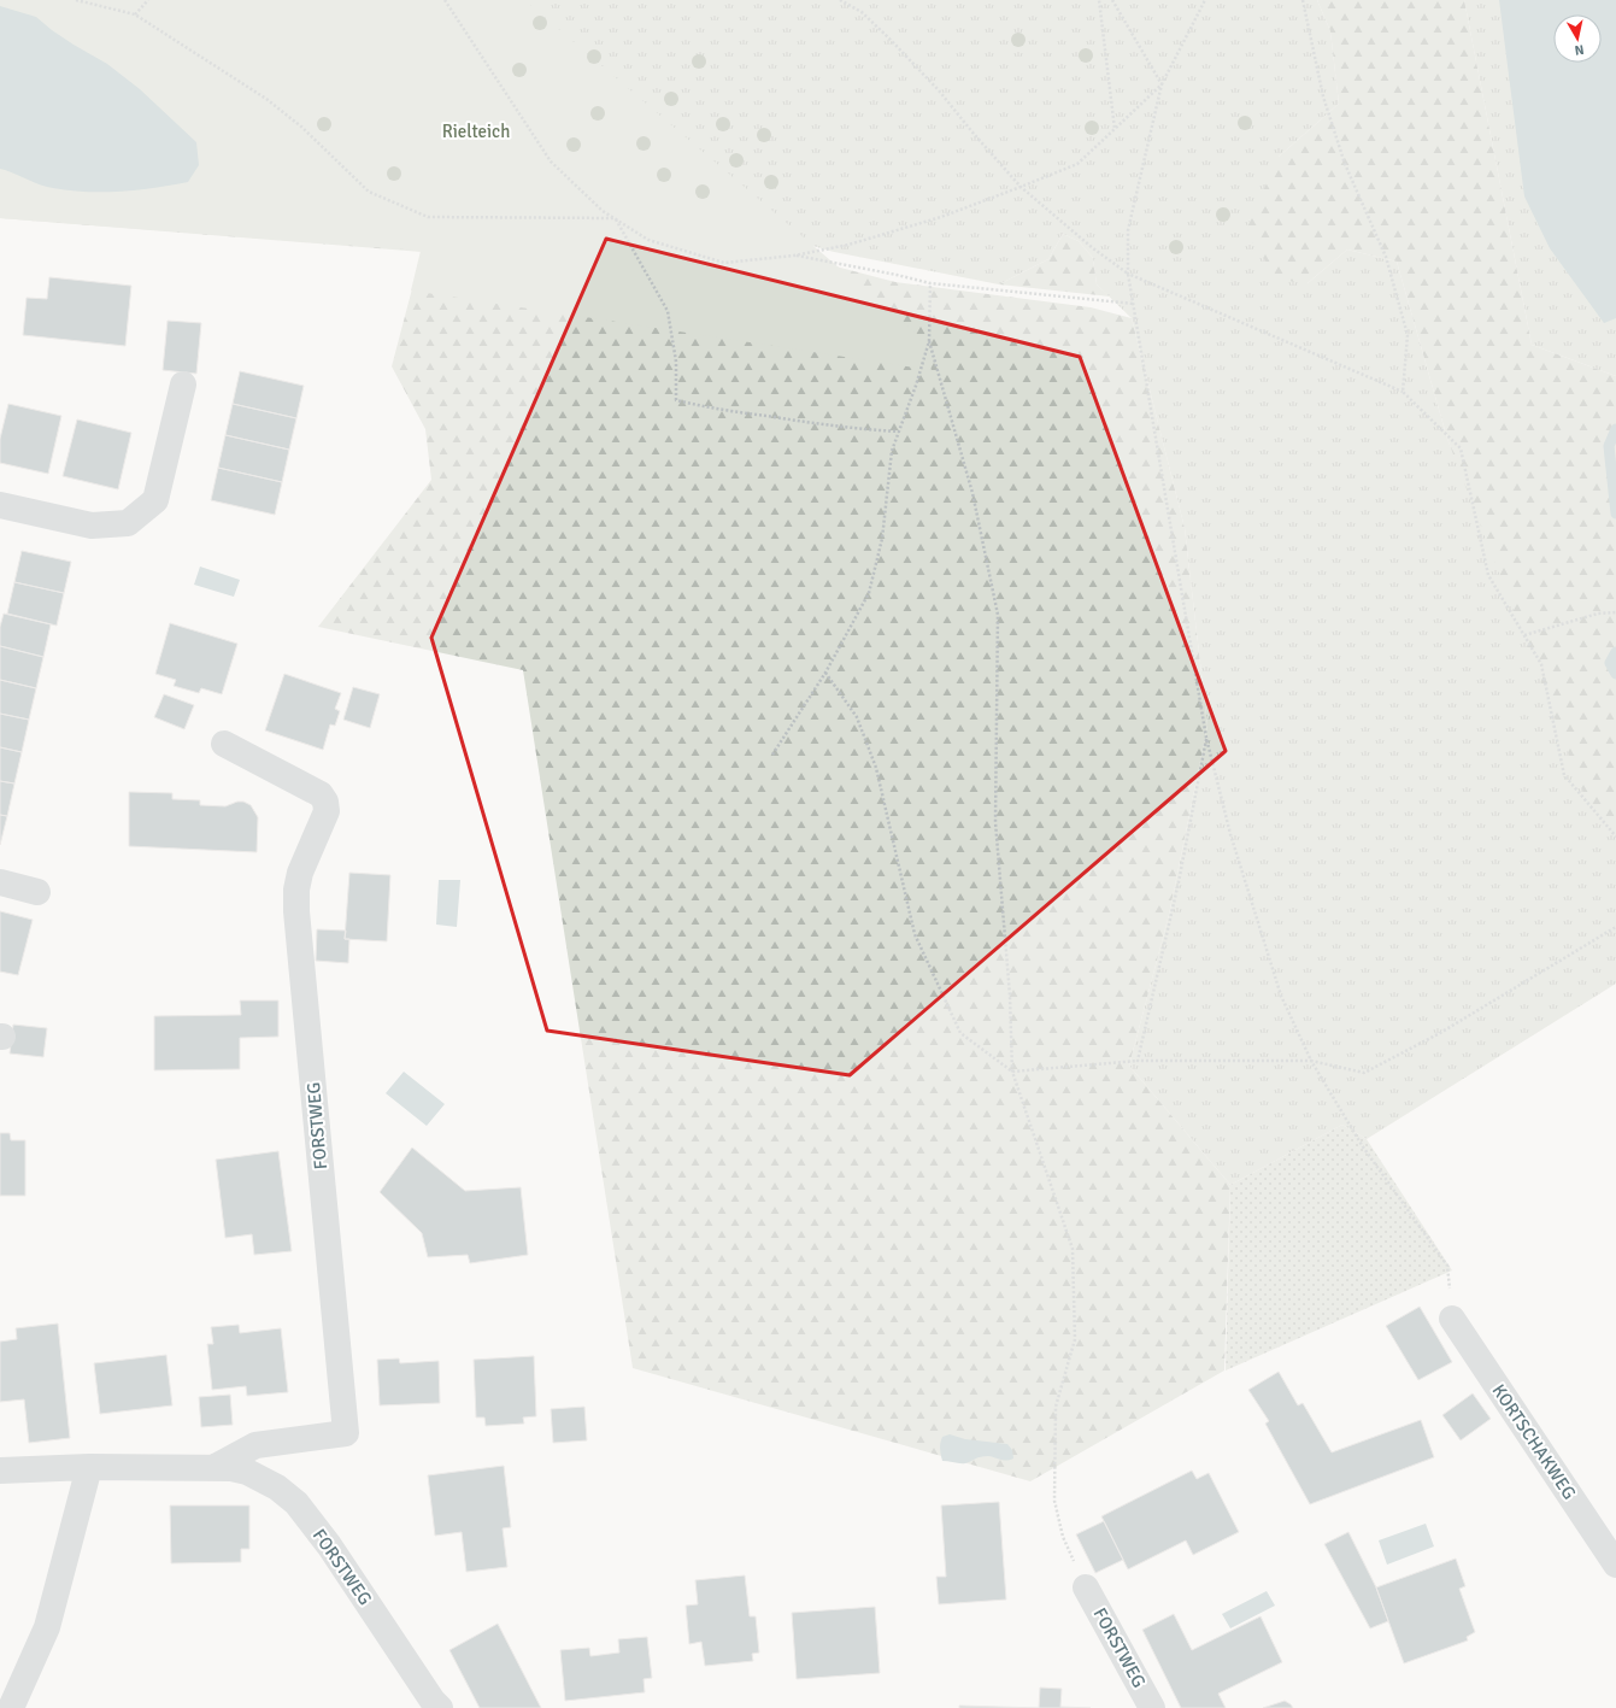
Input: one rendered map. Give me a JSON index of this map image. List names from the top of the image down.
{
  "streets": {
    "street": ["FORSTWEG", "KORTSCHAKWEG"]
  },
  "parks": ["Rielteich"],
  "north": "bottom"
}
